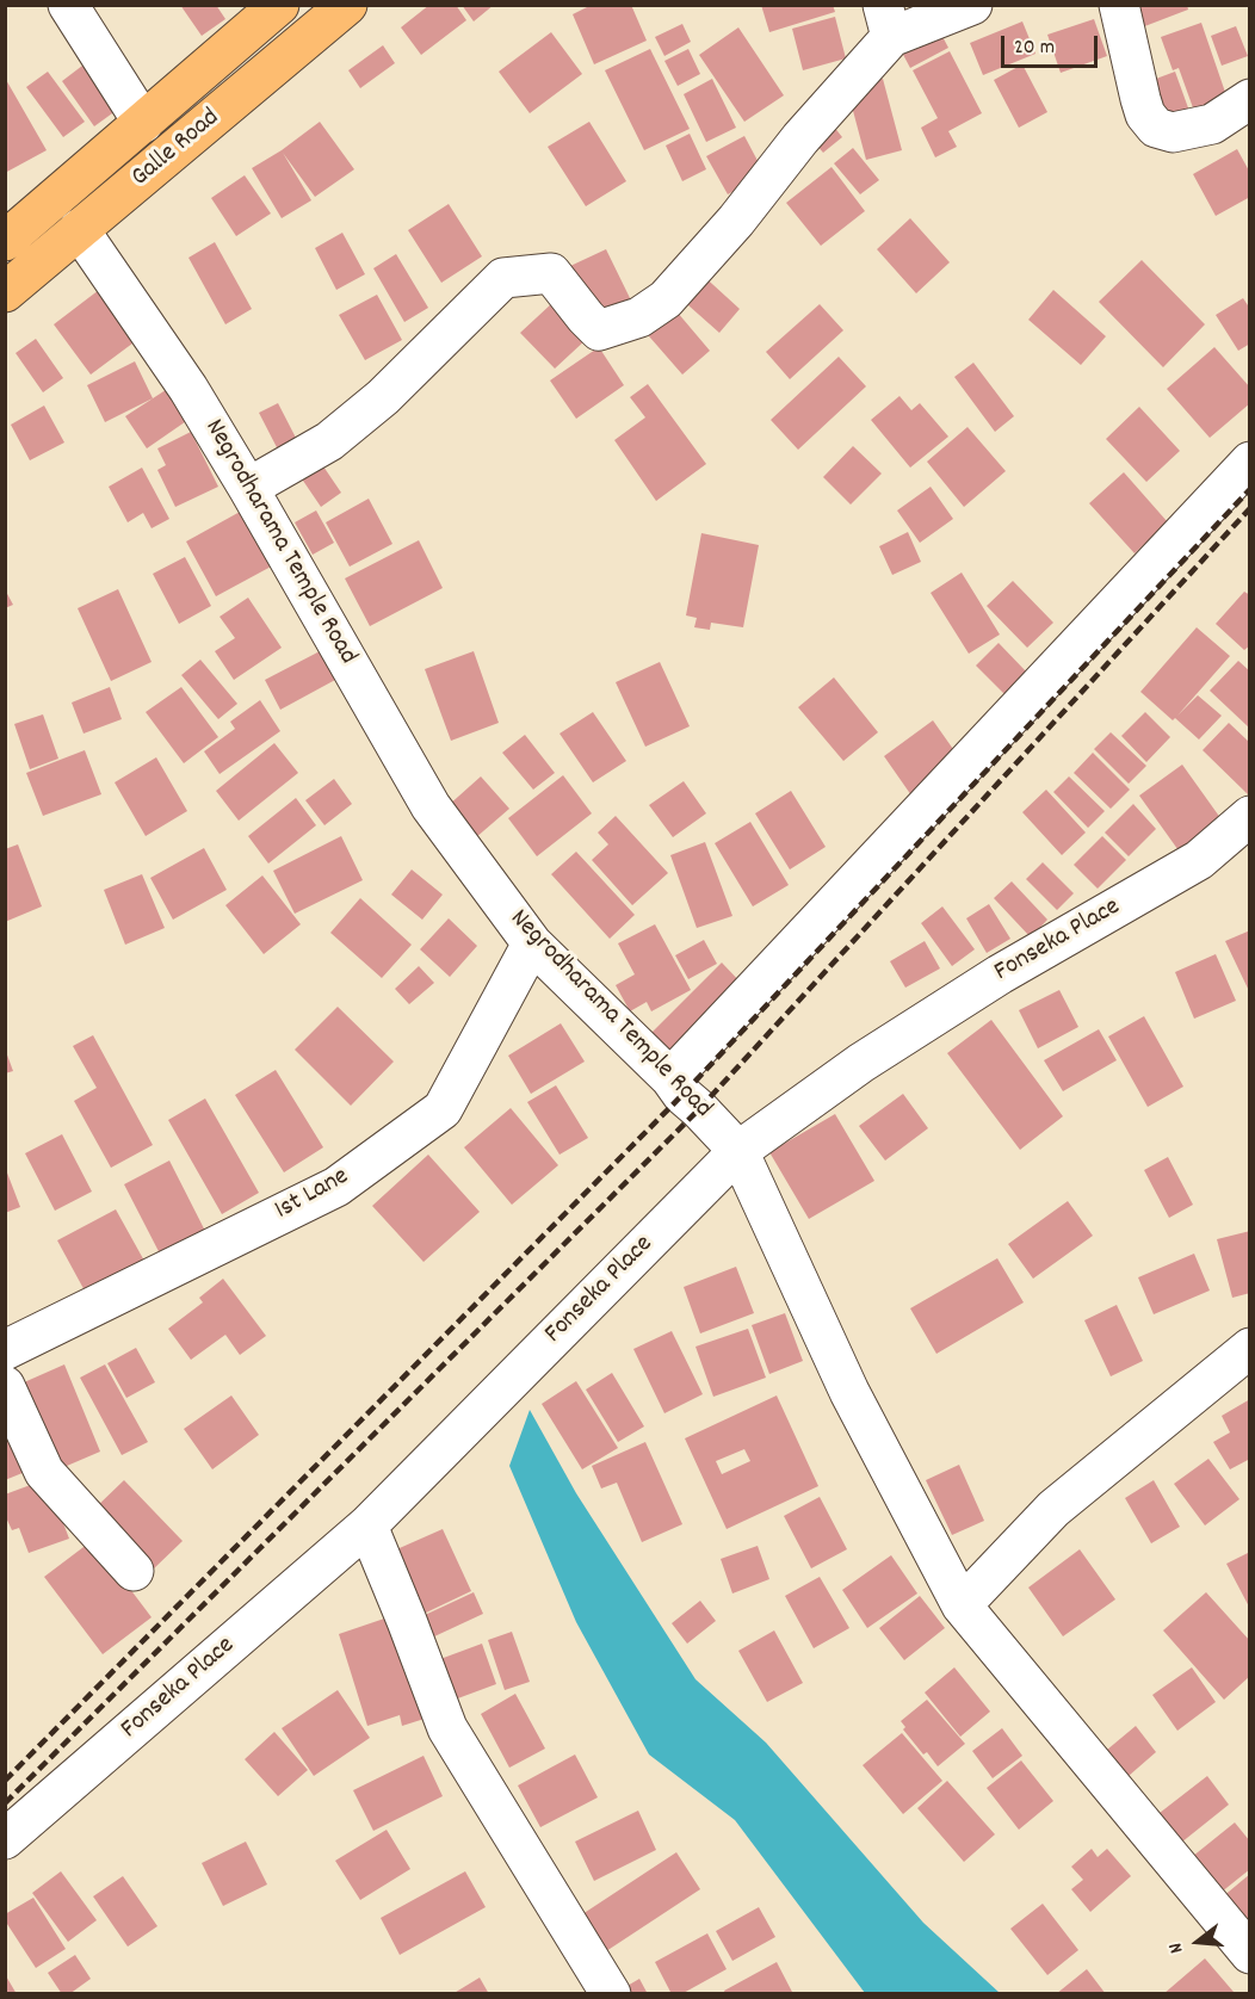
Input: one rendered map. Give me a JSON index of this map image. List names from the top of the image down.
{
  "streets": {
    "highway": ["Galle Road"],
    "street": ["Negrodharama Temple Road", "Fonseka Place", "1st Lane"]
  },
  "crossings": [
    ["Galle Road", "Negrodharama Temple Road"],
    ["Negrodharama Temple Road", "Fonseka Place"],
    ["Negrodharama Temple Road", "1st Lane"]
  ],
  "scale_bar": "20 m",
  "north": "left"
}
